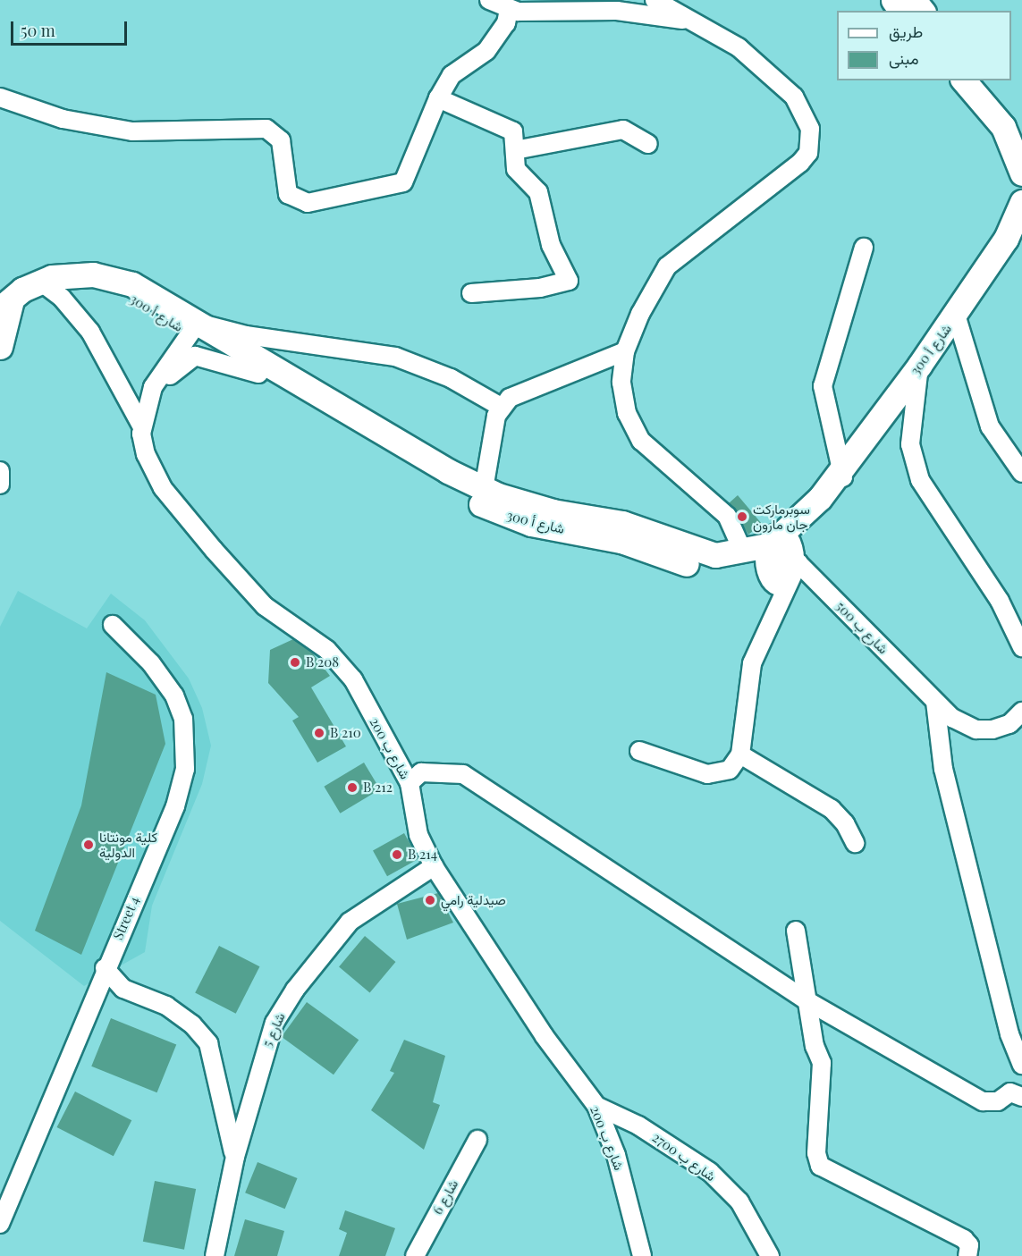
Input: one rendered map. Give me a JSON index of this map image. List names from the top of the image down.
{
  "streets": {
    "street": [
      "شارع أ 300",
      "شارع ب 500",
      "شارع ب 200",
      "Street 4",
      "شارع 5",
      "شارع ب 2700",
      "شارع 6"
    ]
  },
  "crossings": [
    ["شارع أ 300", "شارع ب 500"],
    ["شارع أ 300", "شارع ب 200"],
    ["شارع ب 200", "شارع 5"],
    ["شارع ب 200", "شارع ب 2700"]
  ],
  "places": [
    "سوبرماركت جان مارون",
    "B 208",
    "B 210",
    "B 212",
    "كلية مونتانا الدولية",
    "B 214",
    "صيدلية رامي"
  ],
  "legend": ["طريق", "مبنى"],
  "scale_bar": "50 m"
}
